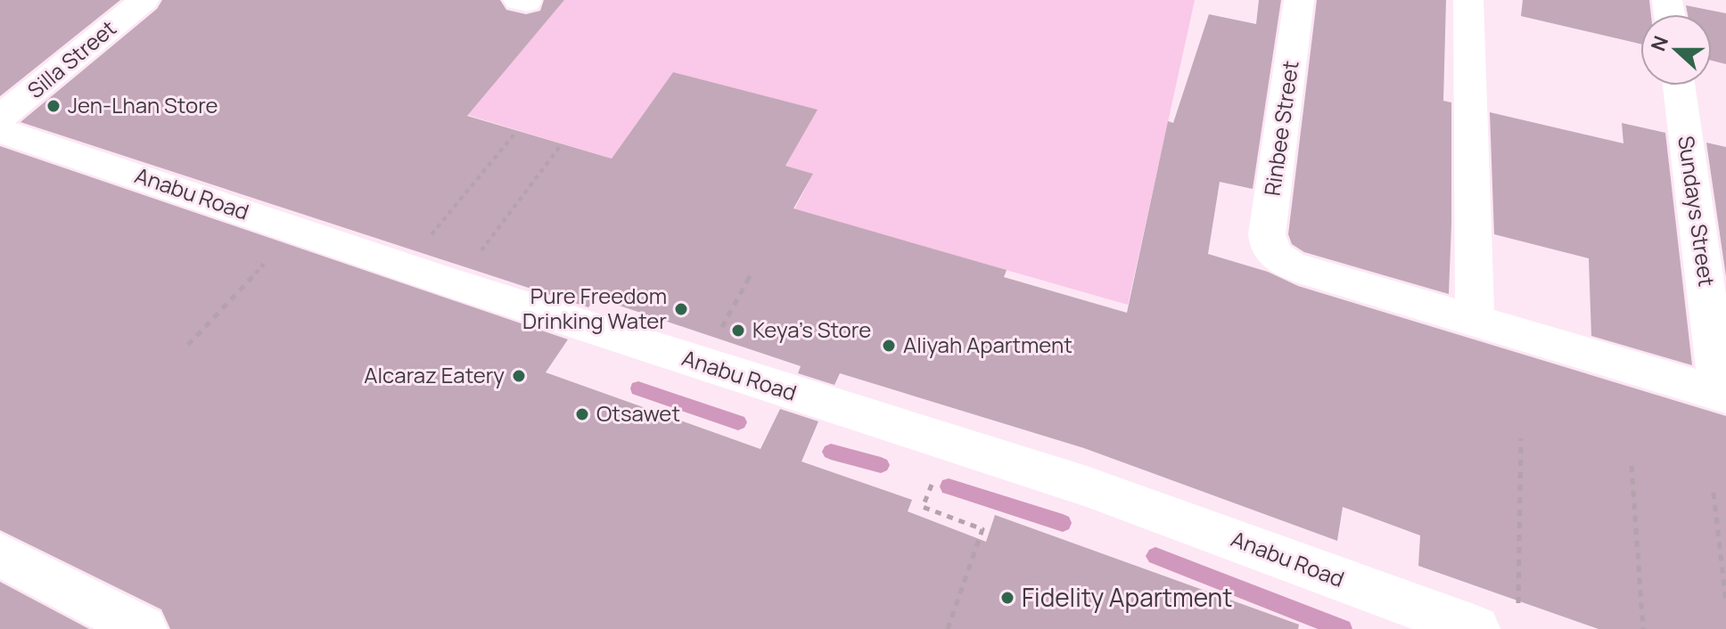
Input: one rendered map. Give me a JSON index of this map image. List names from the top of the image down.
{
  "streets": {
    "street": [
      "Silla Street",
      "Rinbee Street",
      "Anabu Road",
      "Sundays Street"
    ]
  },
  "places": [
    "Jen-Lhan Store",
    "Pure Freedom Drinking Water",
    "Keya's Store",
    "Aliyah Apartment",
    "Alcaraz Eatery",
    "Otsawet",
    "Fidelity Apartment"
  ],
  "north": "left"
}
